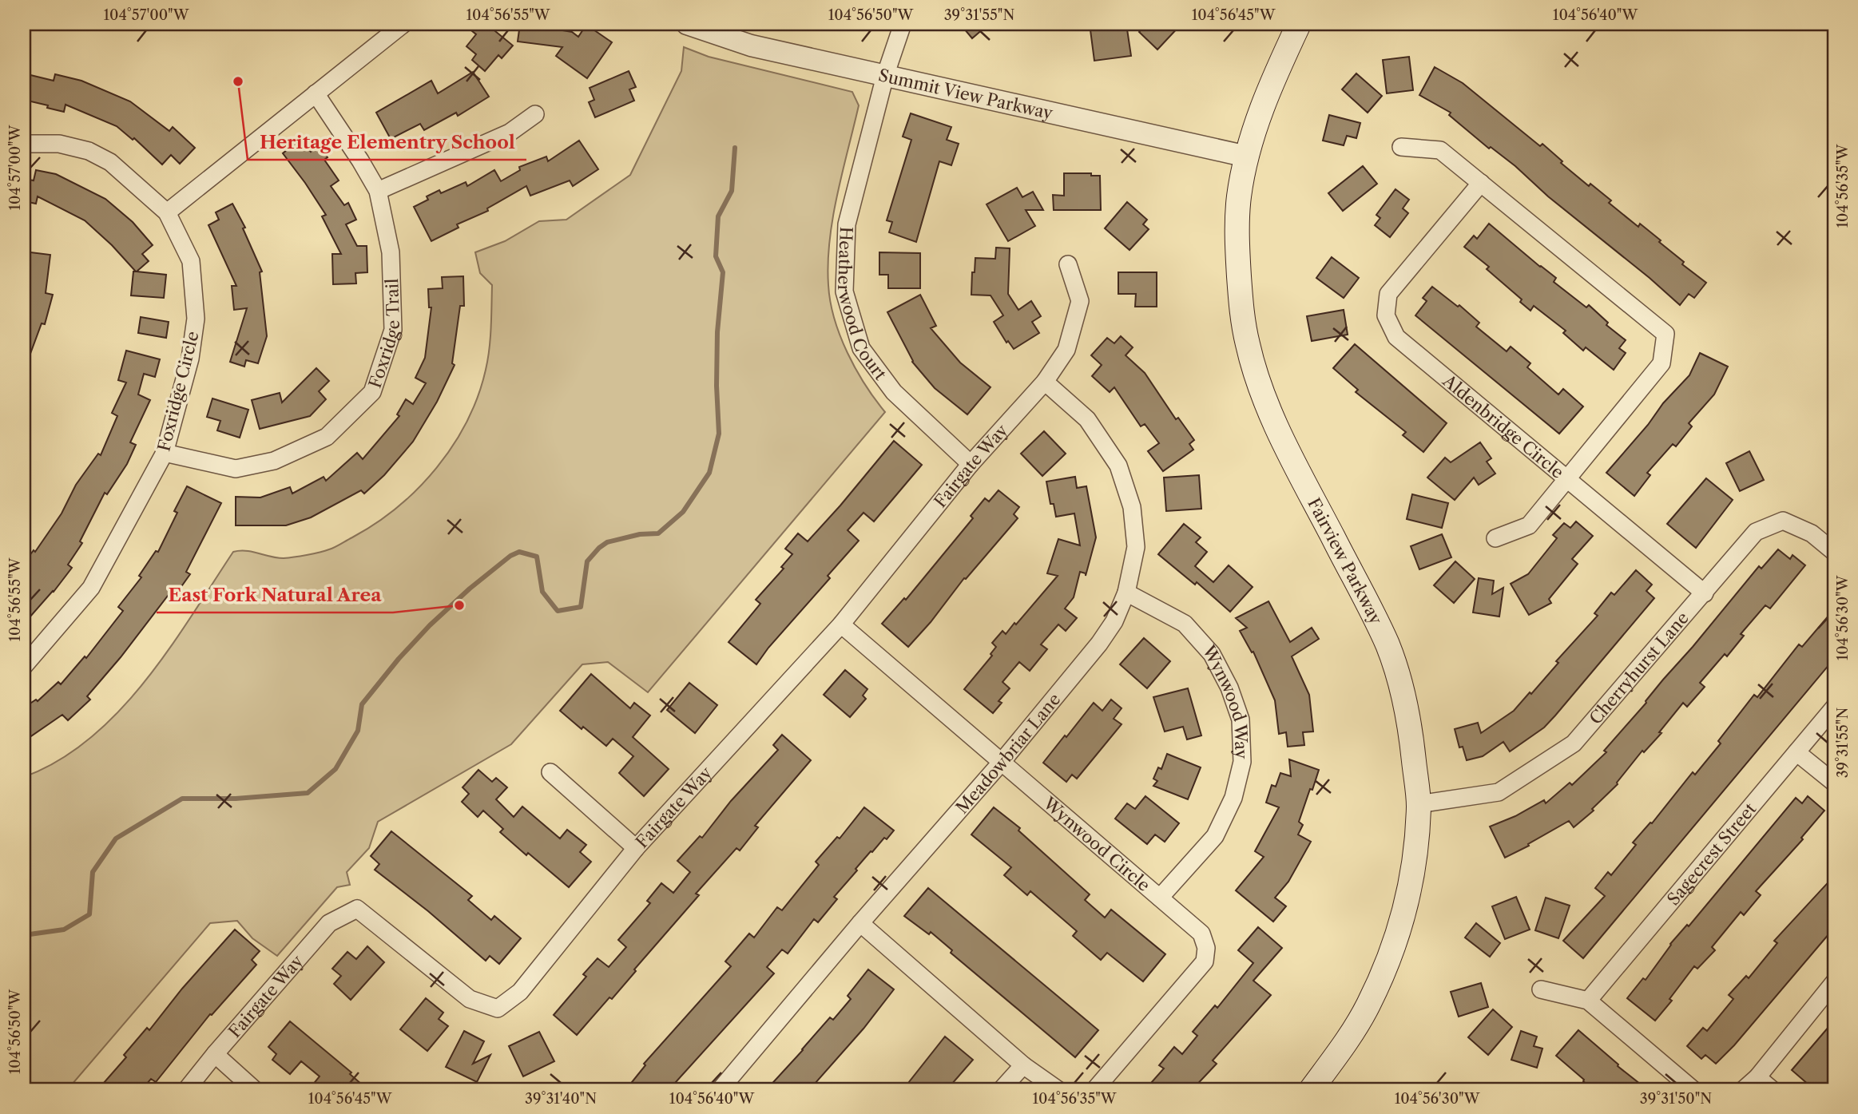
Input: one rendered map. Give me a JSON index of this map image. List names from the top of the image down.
{
  "streets": {
    "main road": ["Fairview Parkway"],
    "street": [
      "Summit View Parkway",
      "Heatherwood Court",
      "Foxridge Trail",
      "Foxridge Circle",
      "Aldenbridge Circle",
      "Fairgate Way",
      "Cherryhurst Lane",
      "Wynwood Way",
      "Meadowbriar Lane",
      "Wynwood Circle",
      "Sagecrest Street"
    ]
  },
  "crossings": [
    ["Summit View Parkway", "Heatherwood Court"],
    ["Summit View Parkway", "Fairview Parkway"],
    ["Heatherwood Court", "Fairgate Way"],
    ["Foxridge Trail", "Foxridge Circle"],
    ["Fairgate Way", "Meadowbriar Lane"],
    ["Fairgate Way", "Wynwood Circle"],
    ["Fairview Parkway", "Cherryhurst Lane"],
    ["Wynwood Way", "Meadowbriar Lane"],
    ["Wynwood Way", "Wynwood Circle"],
    ["Meadowbriar Lane", "Wynwood Circle"]
  ],
  "places": ["Heritage Elementry School", "East Fork Natural Area"],
  "coordinates": [
    "104°57'00\"W",
    "104°56'55\"W",
    "104°56'50\"W",
    "39°31'55\"N",
    "104°56'45\"W",
    "104°56'40\"W",
    "104°56'35\"W",
    "104°56'30\"W",
    "39°31'40\"N",
    "39°31'50\"N"
  ]
}
